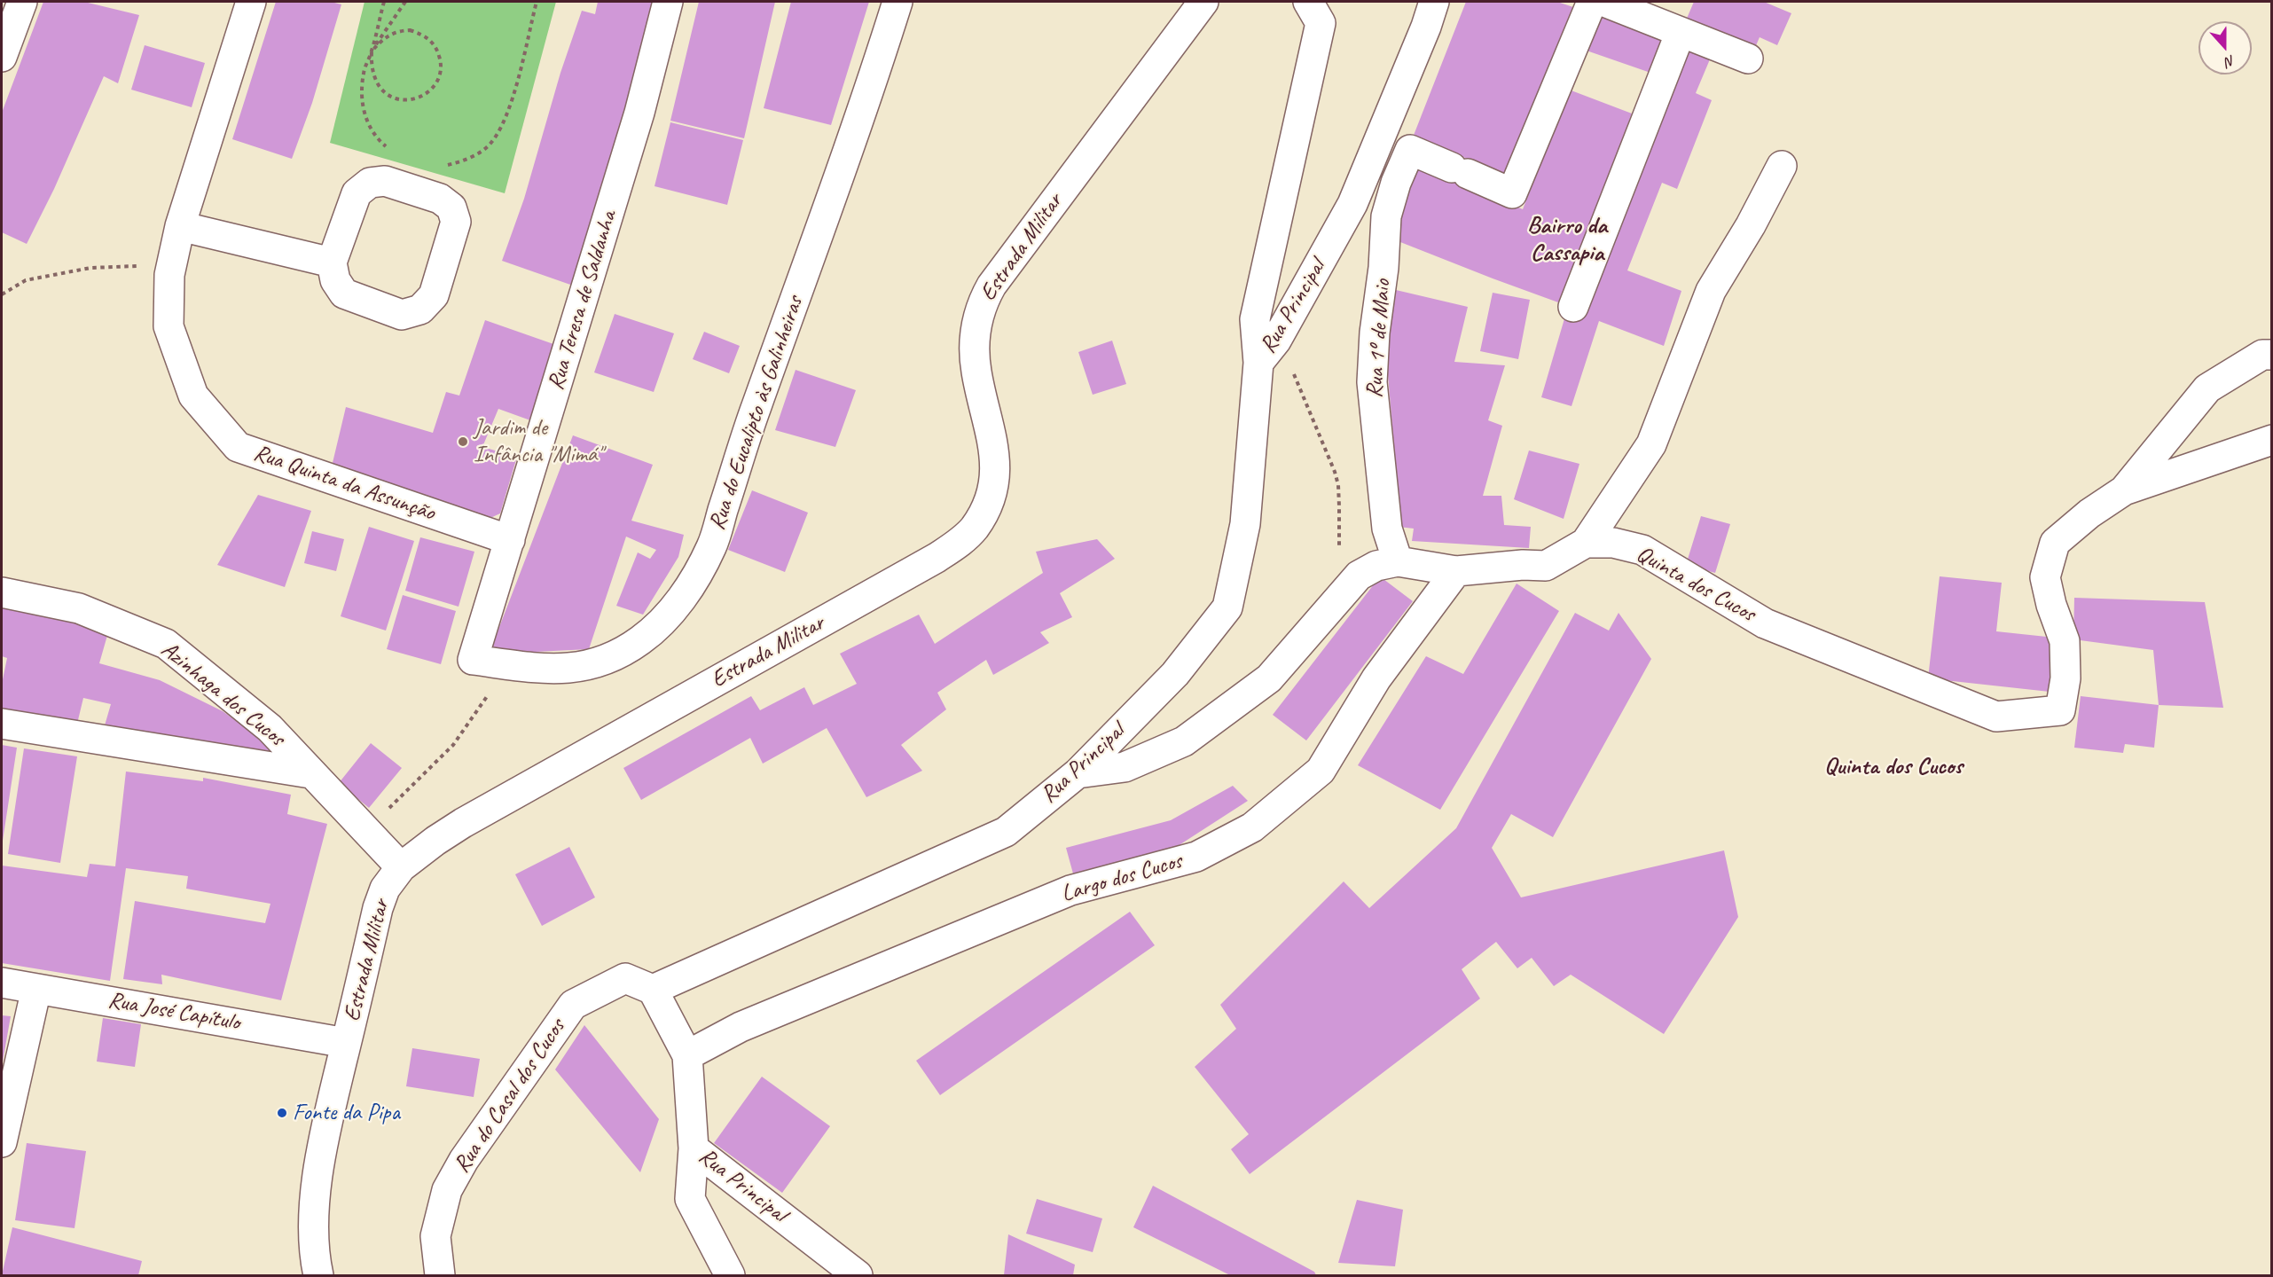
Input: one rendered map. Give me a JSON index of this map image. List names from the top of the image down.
{
  "streets": {
    "street": [
      "Estrada Militar",
      "Rua Teresa de Saldanha",
      "Rua Principal",
      "Rua 1º de Maio",
      "Rua do Eucalipto às Galinheiras",
      "Rua Quinta da Assunção",
      "Quinta dos Cucos",
      "Azinhaga dos Cucos",
      "Largo dos Cucos",
      "Rua José Capítulo",
      "Rua do Casal dos Cucos"
    ]
  },
  "crossings": [
    ["Estrada Militar", "Azinhaga dos Cucos"],
    ["Estrada Militar", "Rua José Capítulo"],
    ["Rua Teresa de Saldanha", "Rua do Eucalipto às Galinheiras"],
    ["Rua Teresa de Saldanha", "Rua Quinta da Assunção"],
    ["Rua Principal", "Largo dos Cucos"],
    ["Rua Principal", "Rua do Casal dos Cucos"]
  ],
  "districts": ["Bairro da Cassapia", "Quinta dos Cucos"],
  "places": ["Jardim de Infância \"Mimá\"", "Fonte da Pipa"],
  "north": "bottom"
}
